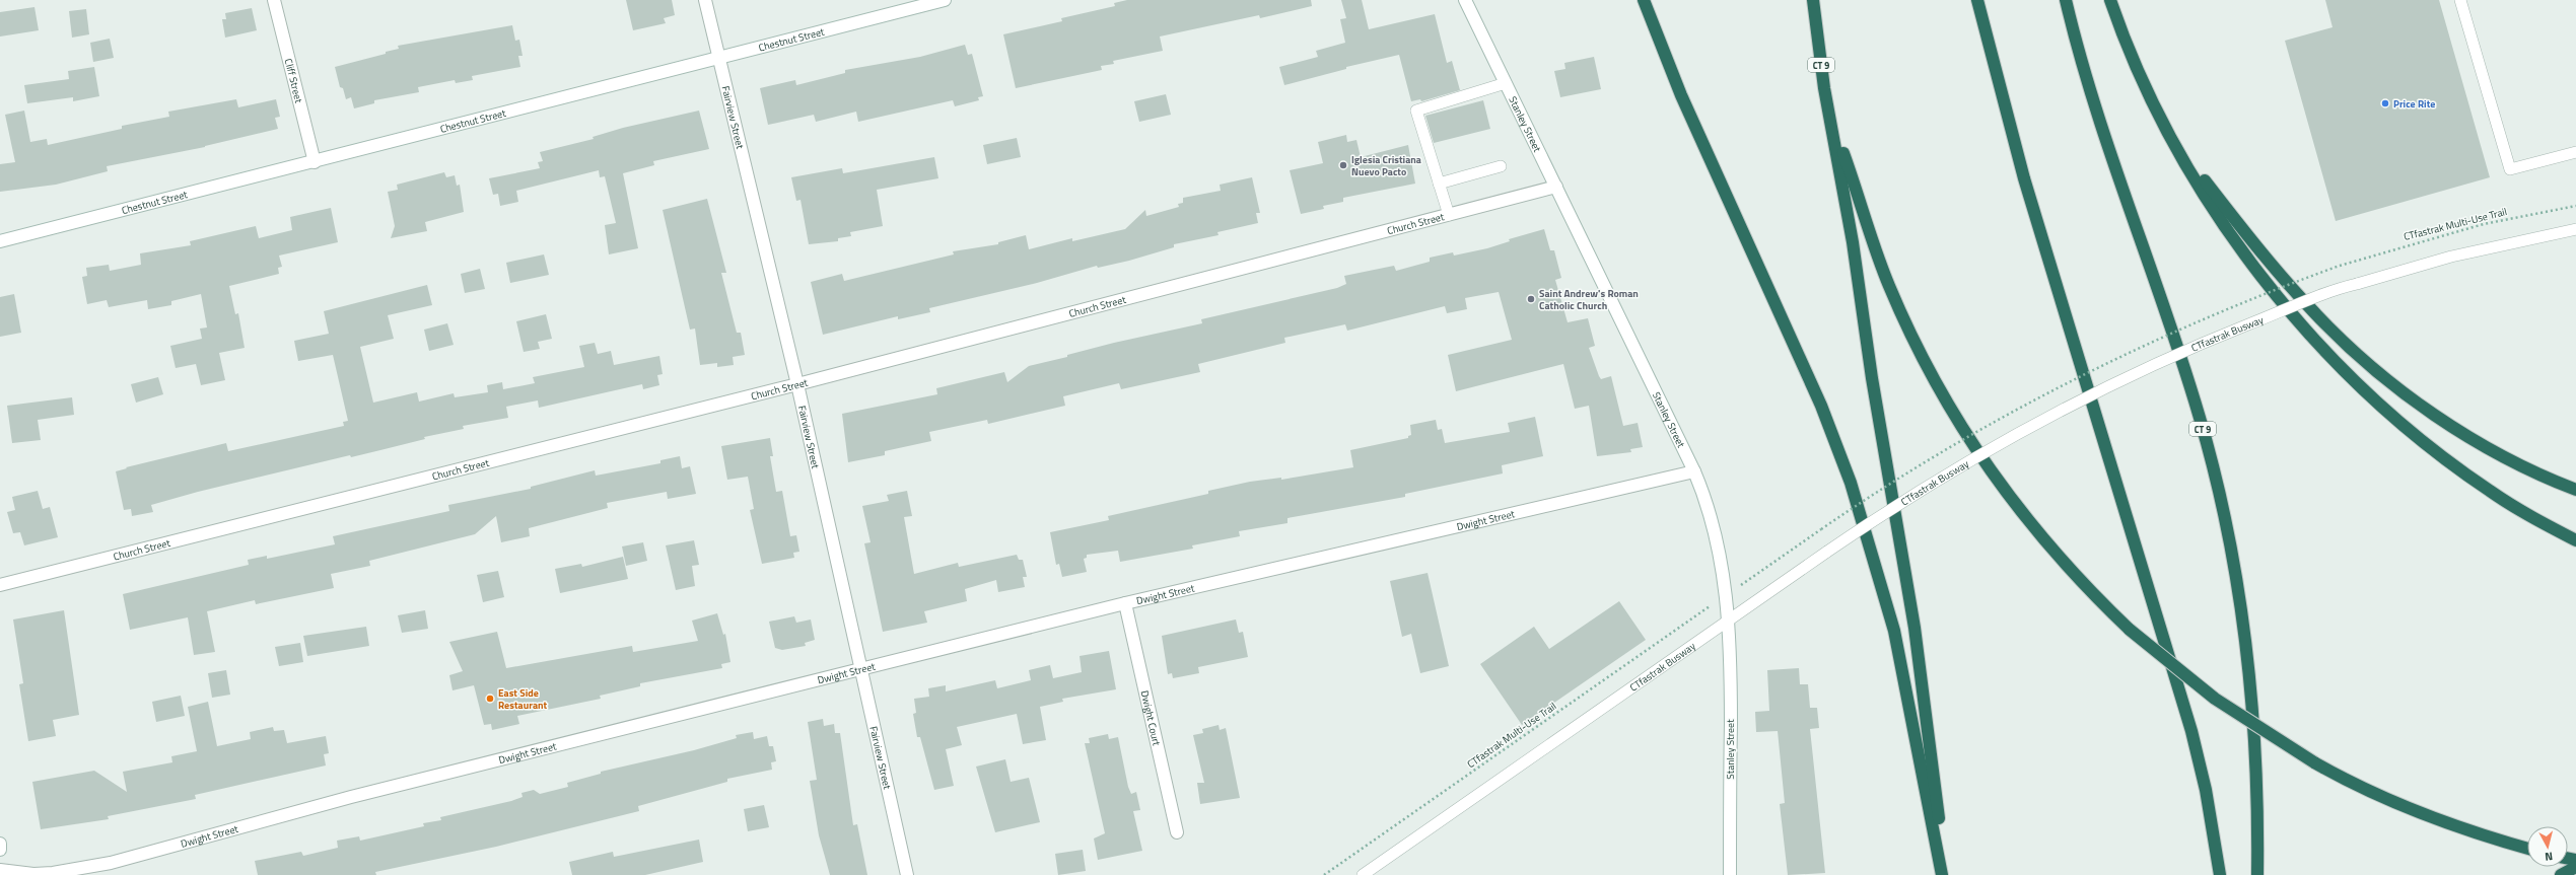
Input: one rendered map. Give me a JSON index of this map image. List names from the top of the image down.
{
  "streets": {
    "highway": ["CT 9"],
    "street": [
      "Chestnut Street",
      "Cliff Street",
      "Fairview Street",
      "Stanley Street",
      "Church Street",
      "Dwight Street",
      "Dwight Court"
    ],
    "lane": ["CTfastrak Busway"],
    "path": ["CTfastrak Multi-Use Trail"]
  },
  "crossings": [
    ["Chestnut Street", "Cliff Street"],
    ["Chestnut Street", "Fairview Street"],
    ["Fairview Street", "Church Street"],
    ["Fairview Street", "Dwight Street"],
    ["Stanley Street", "Church Street"],
    ["Stanley Street", "CTfastrak Busway"],
    ["Stanley Street", "Dwight Street"],
    ["Dwight Street", "Dwight Court"]
  ],
  "places": [
    "Price Rite",
    "Iglesia Cristiana Nuevo Pacto",
    "Saint Andrew's Roman Catholic Church",
    "East Side Restaurant"
  ],
  "north": "bottom"
}
